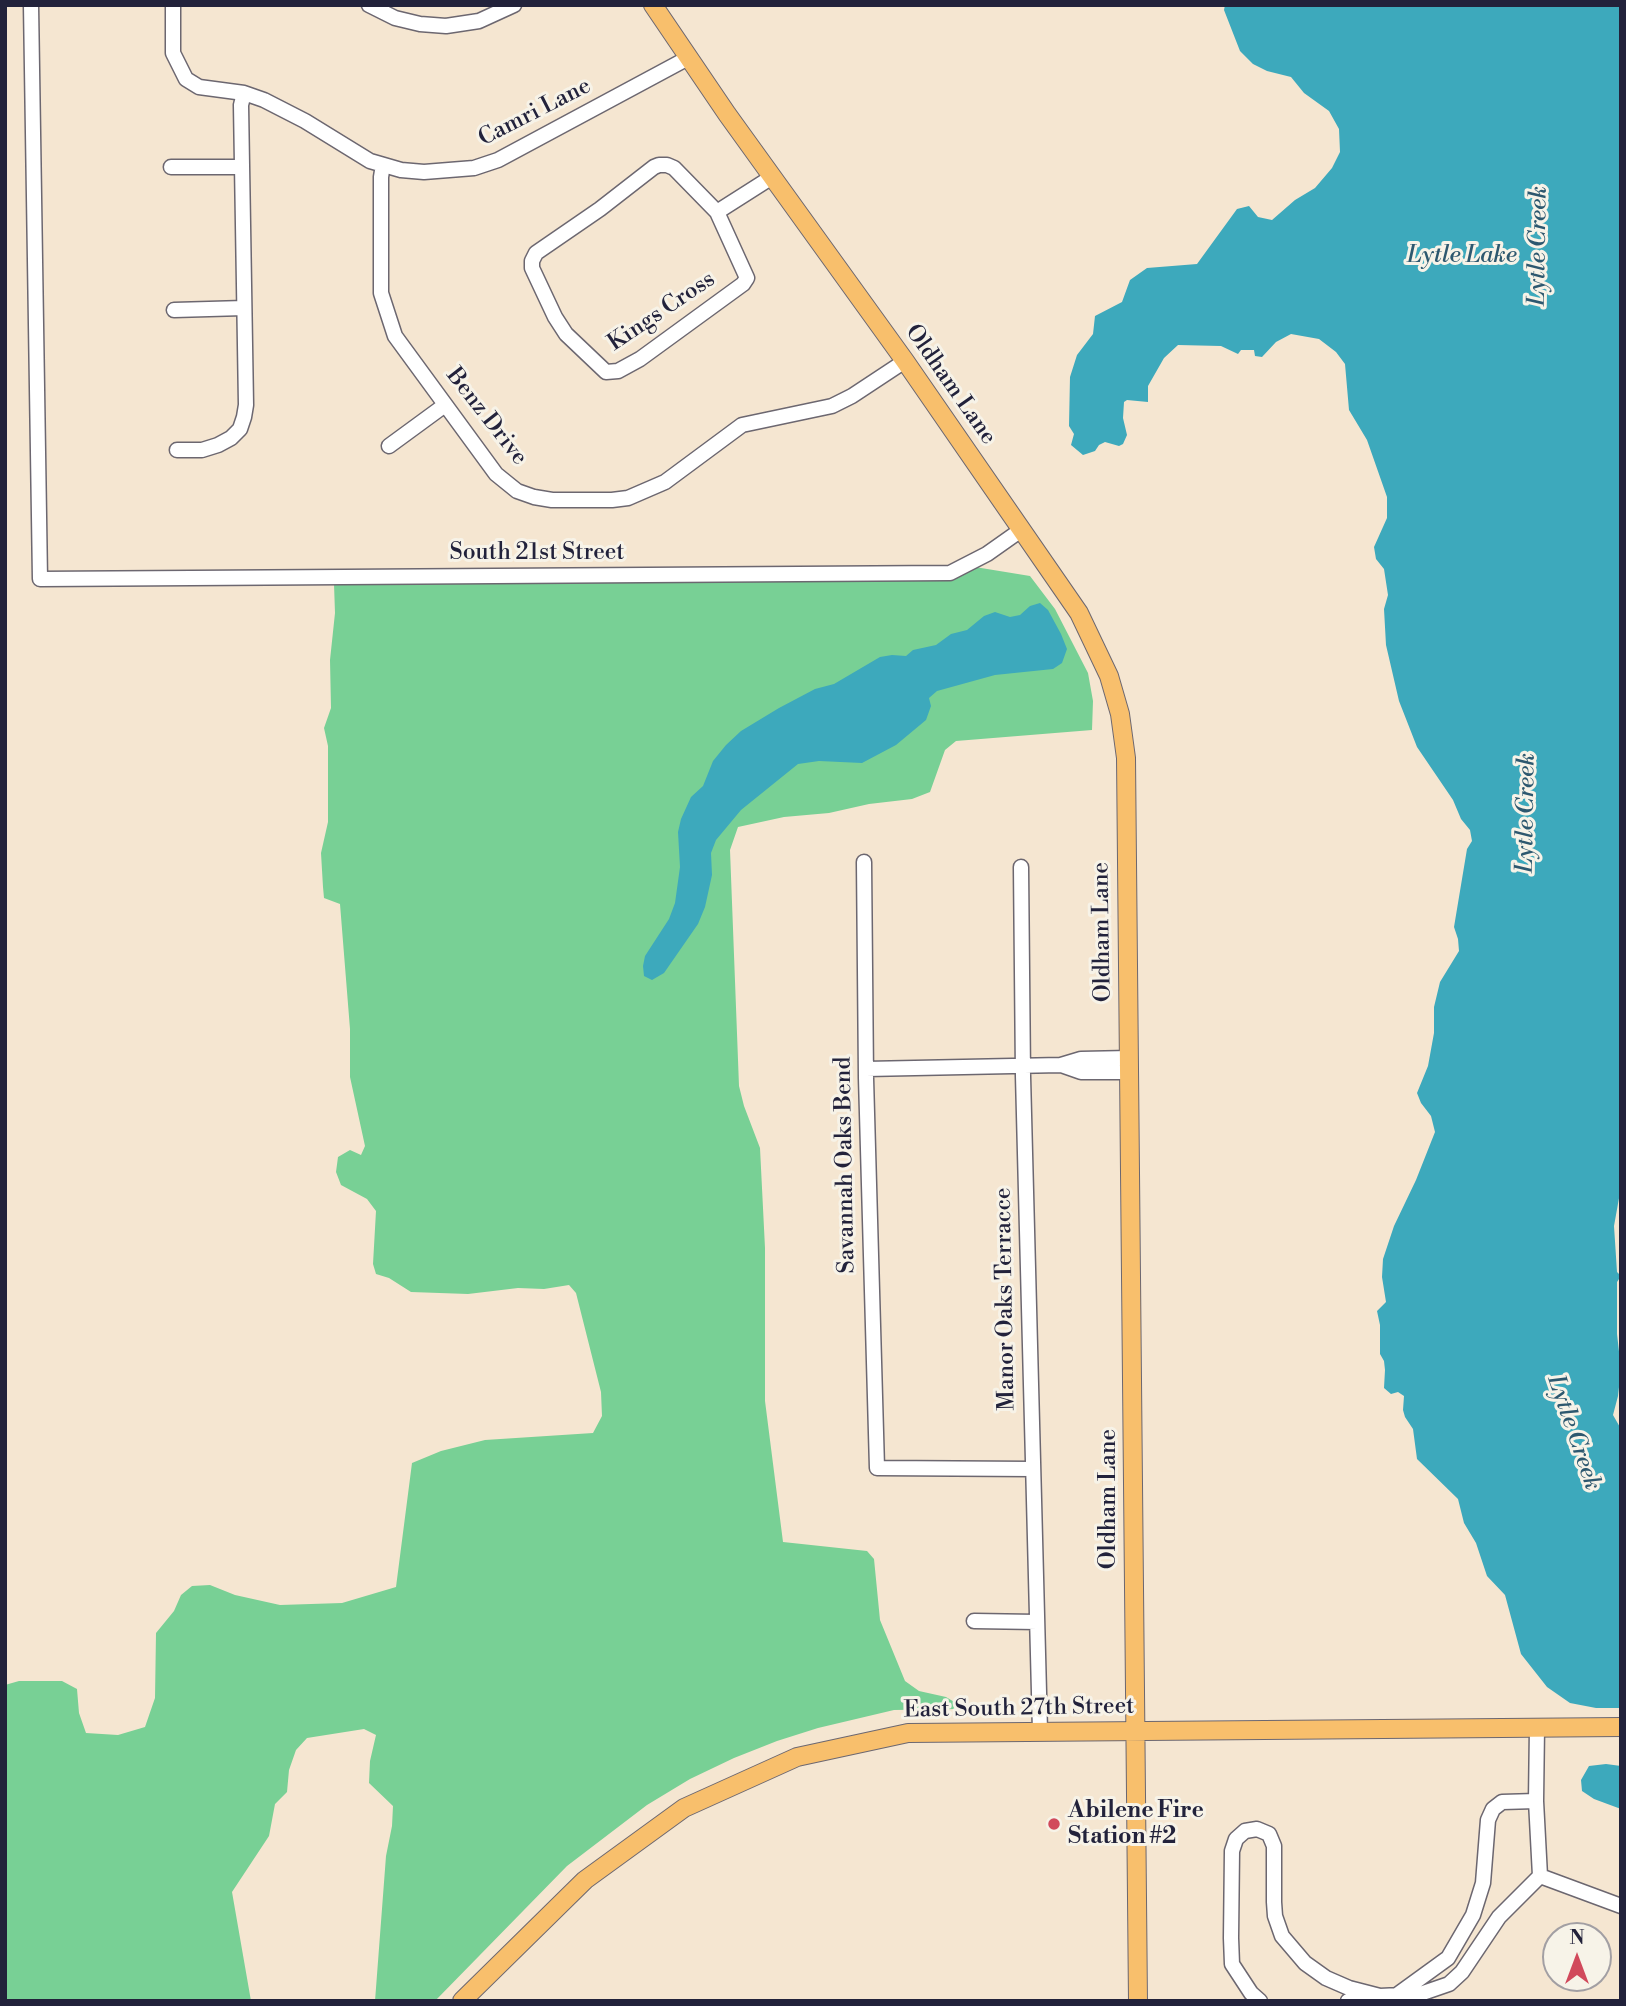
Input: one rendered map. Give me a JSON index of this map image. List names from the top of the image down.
{
  "streets": {
    "main road": ["Oldham Lane", "East South 27th Street"],
    "street": [
      "Camri Lane",
      "Kings Cross",
      "Benz Drive",
      "South 21st Street",
      "Savannah Oaks Bend",
      "Manor Oaks Terracce"
    ]
  },
  "crossings": [
    ["Camri Lane", "Oldham Lane"],
    ["Camri Lane", "Benz Drive"],
    ["Oldham Lane", "Benz Drive"],
    ["Oldham Lane", "South 21st Street"],
    ["Oldham Lane", "East South 27th Street"],
    ["Savannah Oaks Bend", "Manor Oaks Terracce"],
    ["Manor Oaks Terracce", "East South 27th Street"]
  ],
  "water": ["Lytle Creek", "Lytle Lake"],
  "places": ["Abilene Fire Station #2"],
  "north": "top"
}
